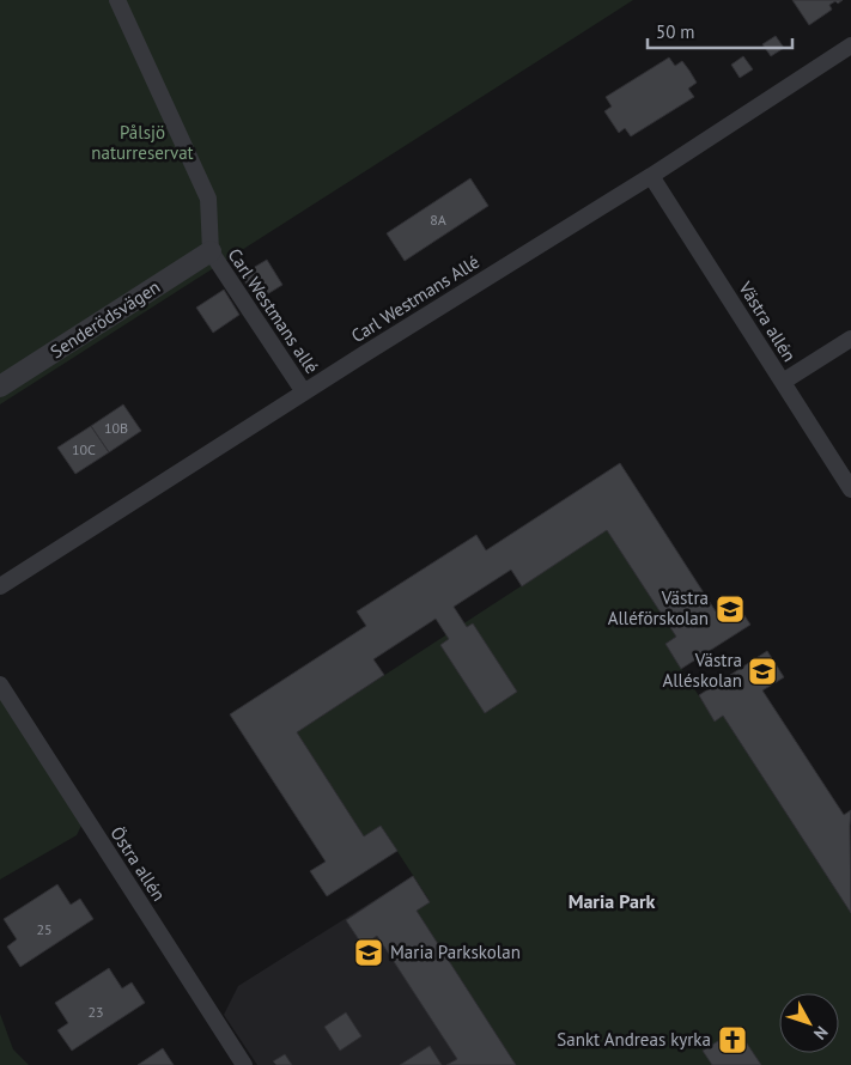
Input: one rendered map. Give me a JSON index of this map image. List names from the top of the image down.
{
  "streets": {
    "street": [
      "Carl Westmans Allé",
      "Carl Westmans allé",
      "Senderödsvägen",
      "Västra allén",
      "Östra allén"
    ]
  },
  "crossings": [
    ["Carl Westmans Allé", "Carl Westmans allé"],
    ["Carl Westmans Allé", "Västra allén"],
    ["Carl Westmans allé", "Senderödsvägen"]
  ],
  "districts": ["Maria Park"],
  "parks": ["Pålsjö naturreservat"],
  "places": {
    "school or university": ["Västra Alléförskolan", "Västra Alléskolan", "Maria Parkskolan"],
    "church": ["Sankt Andreas kyrka"]
  },
  "house_numbers": [
    "8A",
    "10B",
    "10C",
    "25",
    "23"
  ],
  "scale_bar": "50 m",
  "north": "bottom right"
}
